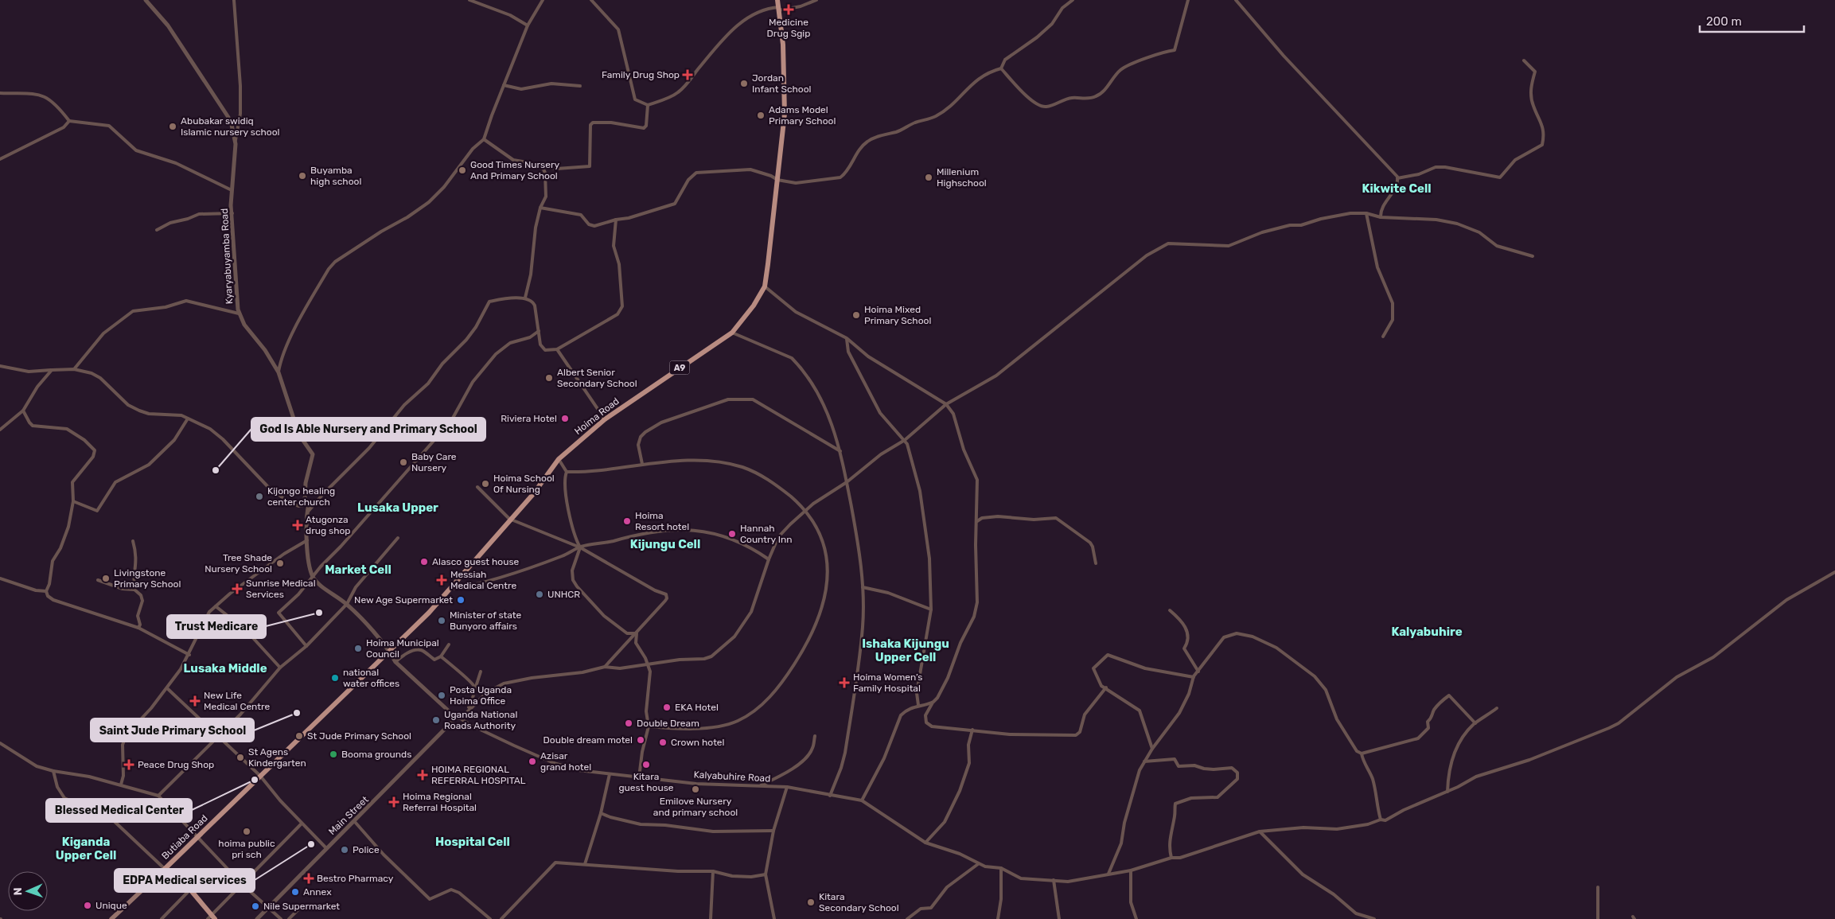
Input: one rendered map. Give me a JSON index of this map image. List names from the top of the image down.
{
  "streets": {
    "main road": ["A9", "Hoima Road", "Butiaba Road"],
    "street": ["Kyaryabuyamba Road", "Kalyabuhire Road", "Main Street"]
  },
  "crossings": [
    ["Hoima Road", "Butiaba Road"],
    ["Kalyabuhire Road", "Main Street"]
  ],
  "districts": [
    "Kikwite Cell",
    "Lusaka Upper",
    "Kijungu Cell",
    "Market Cell",
    "Kalyabuhire",
    "Ishaka Kijungu Upper Cell",
    "Lusaka Middle",
    "Kiganda Upper Cell",
    "Hospital Cell"
  ],
  "places": {
    "health": [
      "Medicine Drug Sgip",
      "Family Drug Shop",
      "Atugonza drug shop",
      "Messiah Medical Centre",
      "Sunrise Medical Services",
      "Hoima Women’s Family Hospital",
      "New Life Medical Centre",
      "Peace Drug Shop",
      "HOIMA REGIONAL REFERRAL HOSPITAL",
      "Hoima Regional Referral Hospital",
      "Bestro Pharmacy"
    ],
    "other": [
      "Jordan Infant School",
      "Adams Model Primary School",
      "Abubakar swidiq Islamic nursery school",
      "Good Times Nursery And Primary School",
      "Buyamba high school",
      "Millenium Highschool",
      "Hoima Mixed Primary School",
      "Albert Senior Secondary School",
      "Riviera Hotel",
      "Baby Care Nursery",
      "God Is Able Nursery and Primary School",
      "Hoima School Of Nursing",
      "Kijongo healing center church",
      "Hoima Resort hotel",
      "Hannah Country Inn",
      "Alasco guest house",
      "Tree Shade Nursery School",
      "Livingstone Primary School",
      "UNHCR",
      "New Age Supermarket",
      "Trust Medicare",
      "Minister of state Bunyoro affairs",
      "Hoima Municipal Council",
      "national water offices",
      "Posta Uganda Hoima Office",
      "EKA Hotel",
      "Saint Jude Primary School",
      "Uganda National Roads Authority",
      "Double Dream",
      "St Jude Primary School",
      "Double dream motel",
      "Crown hotel",
      "Booma grounds",
      "St Agens Kindergarten",
      "Azisar grand hotel",
      "Kitara guest house",
      "Blessed Medical Center",
      "Emilove Nursery and primary school",
      "hoima public pri sch",
      "EDPA Medical services",
      "Police",
      "Annex",
      "Kitara Secondary School",
      "Unique",
      "Nile Supermarket"
    ]
  },
  "scale_bar": "200 m",
  "north": "left"
}
